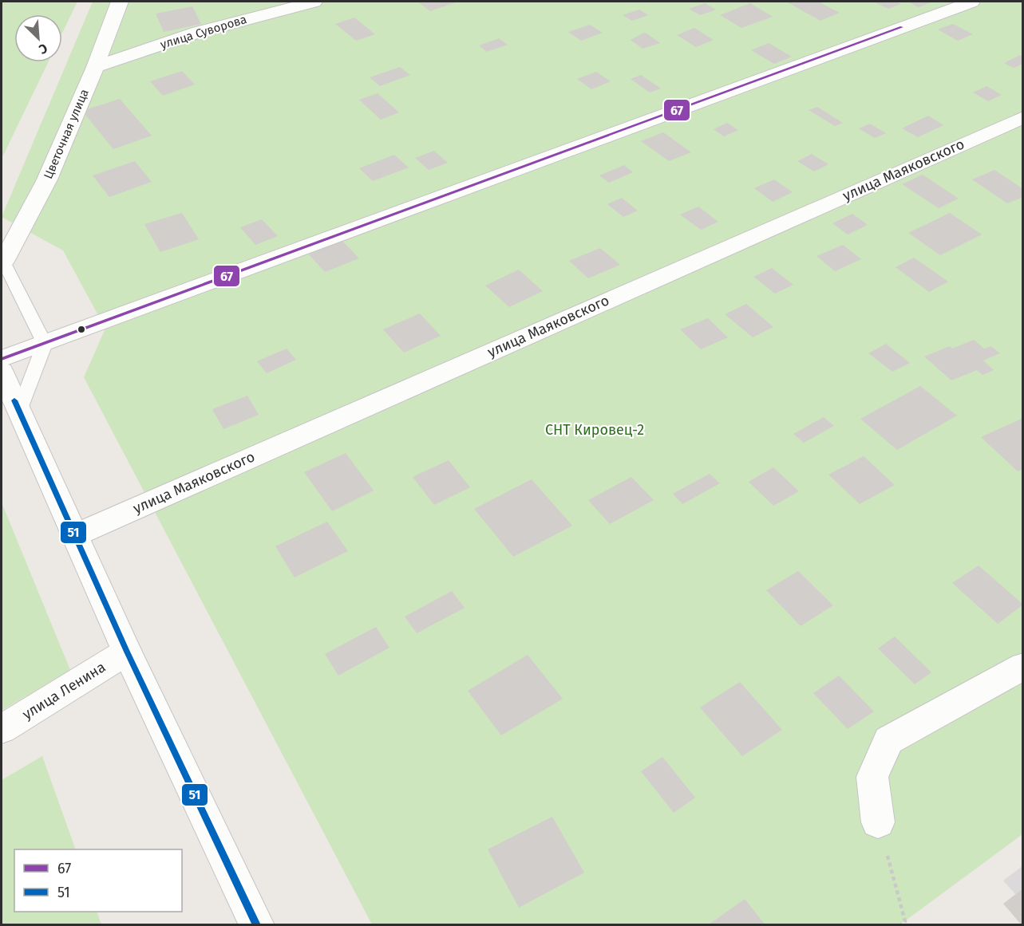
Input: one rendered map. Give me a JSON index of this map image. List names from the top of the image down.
{
  "streets": {
    "street": [
      "улица Суворова",
      "Цветочная улица",
      "улица Маяковского",
      "улица Ленина"
    ]
  },
  "crossings": [
    ["улица Суворова", "Цветочная улица"]
  ],
  "parks": ["СНТ Кировец-2"],
  "lines": ["transit line 67", "transit line 51"],
  "legend": ["67", "51"],
  "north": "bottom right"
}
